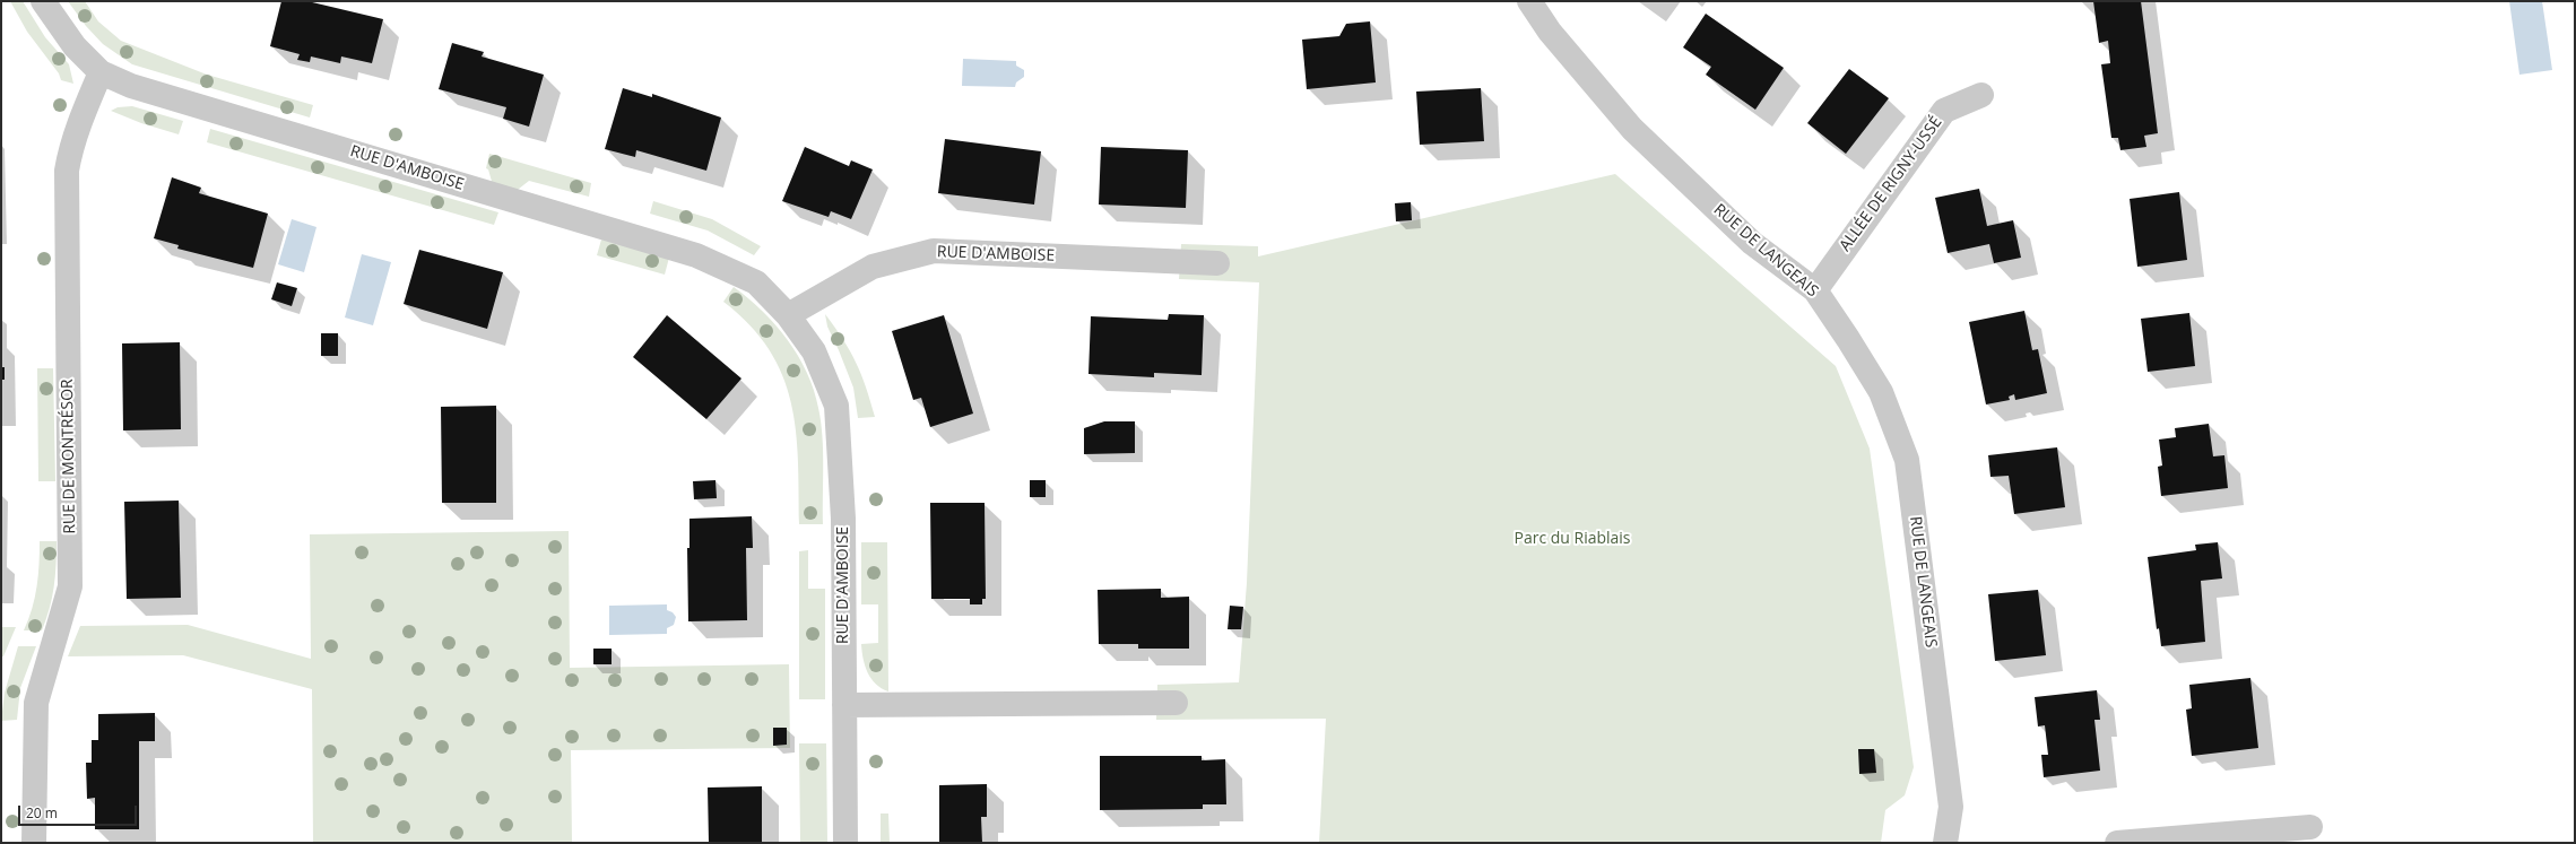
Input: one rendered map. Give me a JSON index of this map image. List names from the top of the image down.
{
  "streets": {
    "street": [
      "RUE D'AMBOISE",
      "ALLÉE DE RIGNY-USSÉ",
      "RUE DE LANGEAIS",
      "RUE DE MONTRÉSOR"
    ]
  },
  "crossings": [
    ["RUE D'AMBOISE", "RUE DE MONTRÉSOR"],
    ["ALLÉE DE RIGNY-USSÉ", "RUE DE LANGEAIS"]
  ],
  "parks": ["Parc du Riablais"],
  "scale_bar": "20 m"
}
